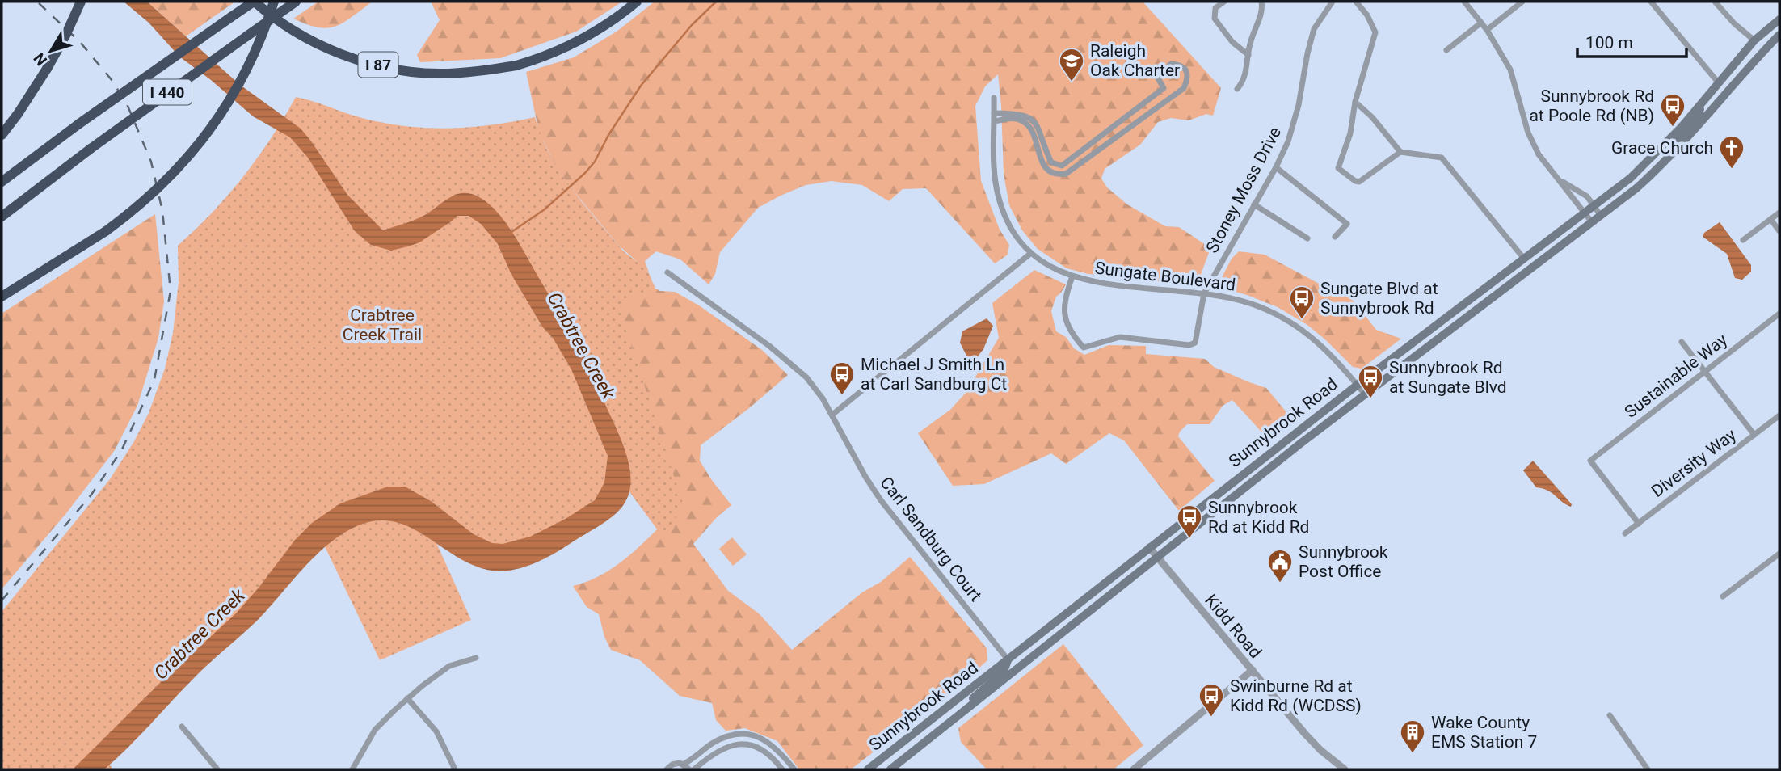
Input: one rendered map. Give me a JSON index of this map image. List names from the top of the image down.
{
  "streets": {
    "highway": ["I 87", "I 440"],
    "main road": ["Sunnybrook Road"],
    "street": [
      "Stoney Moss Drive",
      "Sungate Boulevard",
      "Sustainable Way",
      "Diversity Way",
      "Carl Sandburg Court",
      "Kidd Road"
    ]
  },
  "crossings": [
    ["I 87", "I 440"],
    ["Stoney Moss Drive", "Sungate Boulevard"],
    ["Sungate Boulevard", "Sunnybrook Road"],
    ["Sustainable Way", "Diversity Way"],
    ["Sunnybrook Road", "Carl Sandburg Court"],
    ["Sunnybrook Road", "Kidd Road"]
  ],
  "water": ["Crabtree Creek"],
  "parks": ["Crabtree Creek Trail"],
  "places": {
    "school or university": ["Raleigh Oak Charter"],
    "bus stop": [
      "Sunnybrook Rd at Poole Rd (NB)",
      "Sungate Blvd at Sunnybrook Rd",
      "Michael J Smith Ln at Carl Sandburg Ct",
      "Sunnybrook Rd at Sungate Blvd",
      "Sunnybrook Rd at Kidd Rd",
      "Swinburne Rd at Kidd Rd (WCDSS)"
    ],
    "church": ["Grace Church"],
    "public building": ["Sunnybrook Post Office"],
    "building": ["Wake County EMS Station 7"]
  },
  "scale_bar": "100 m",
  "north": "bottom left"
}
